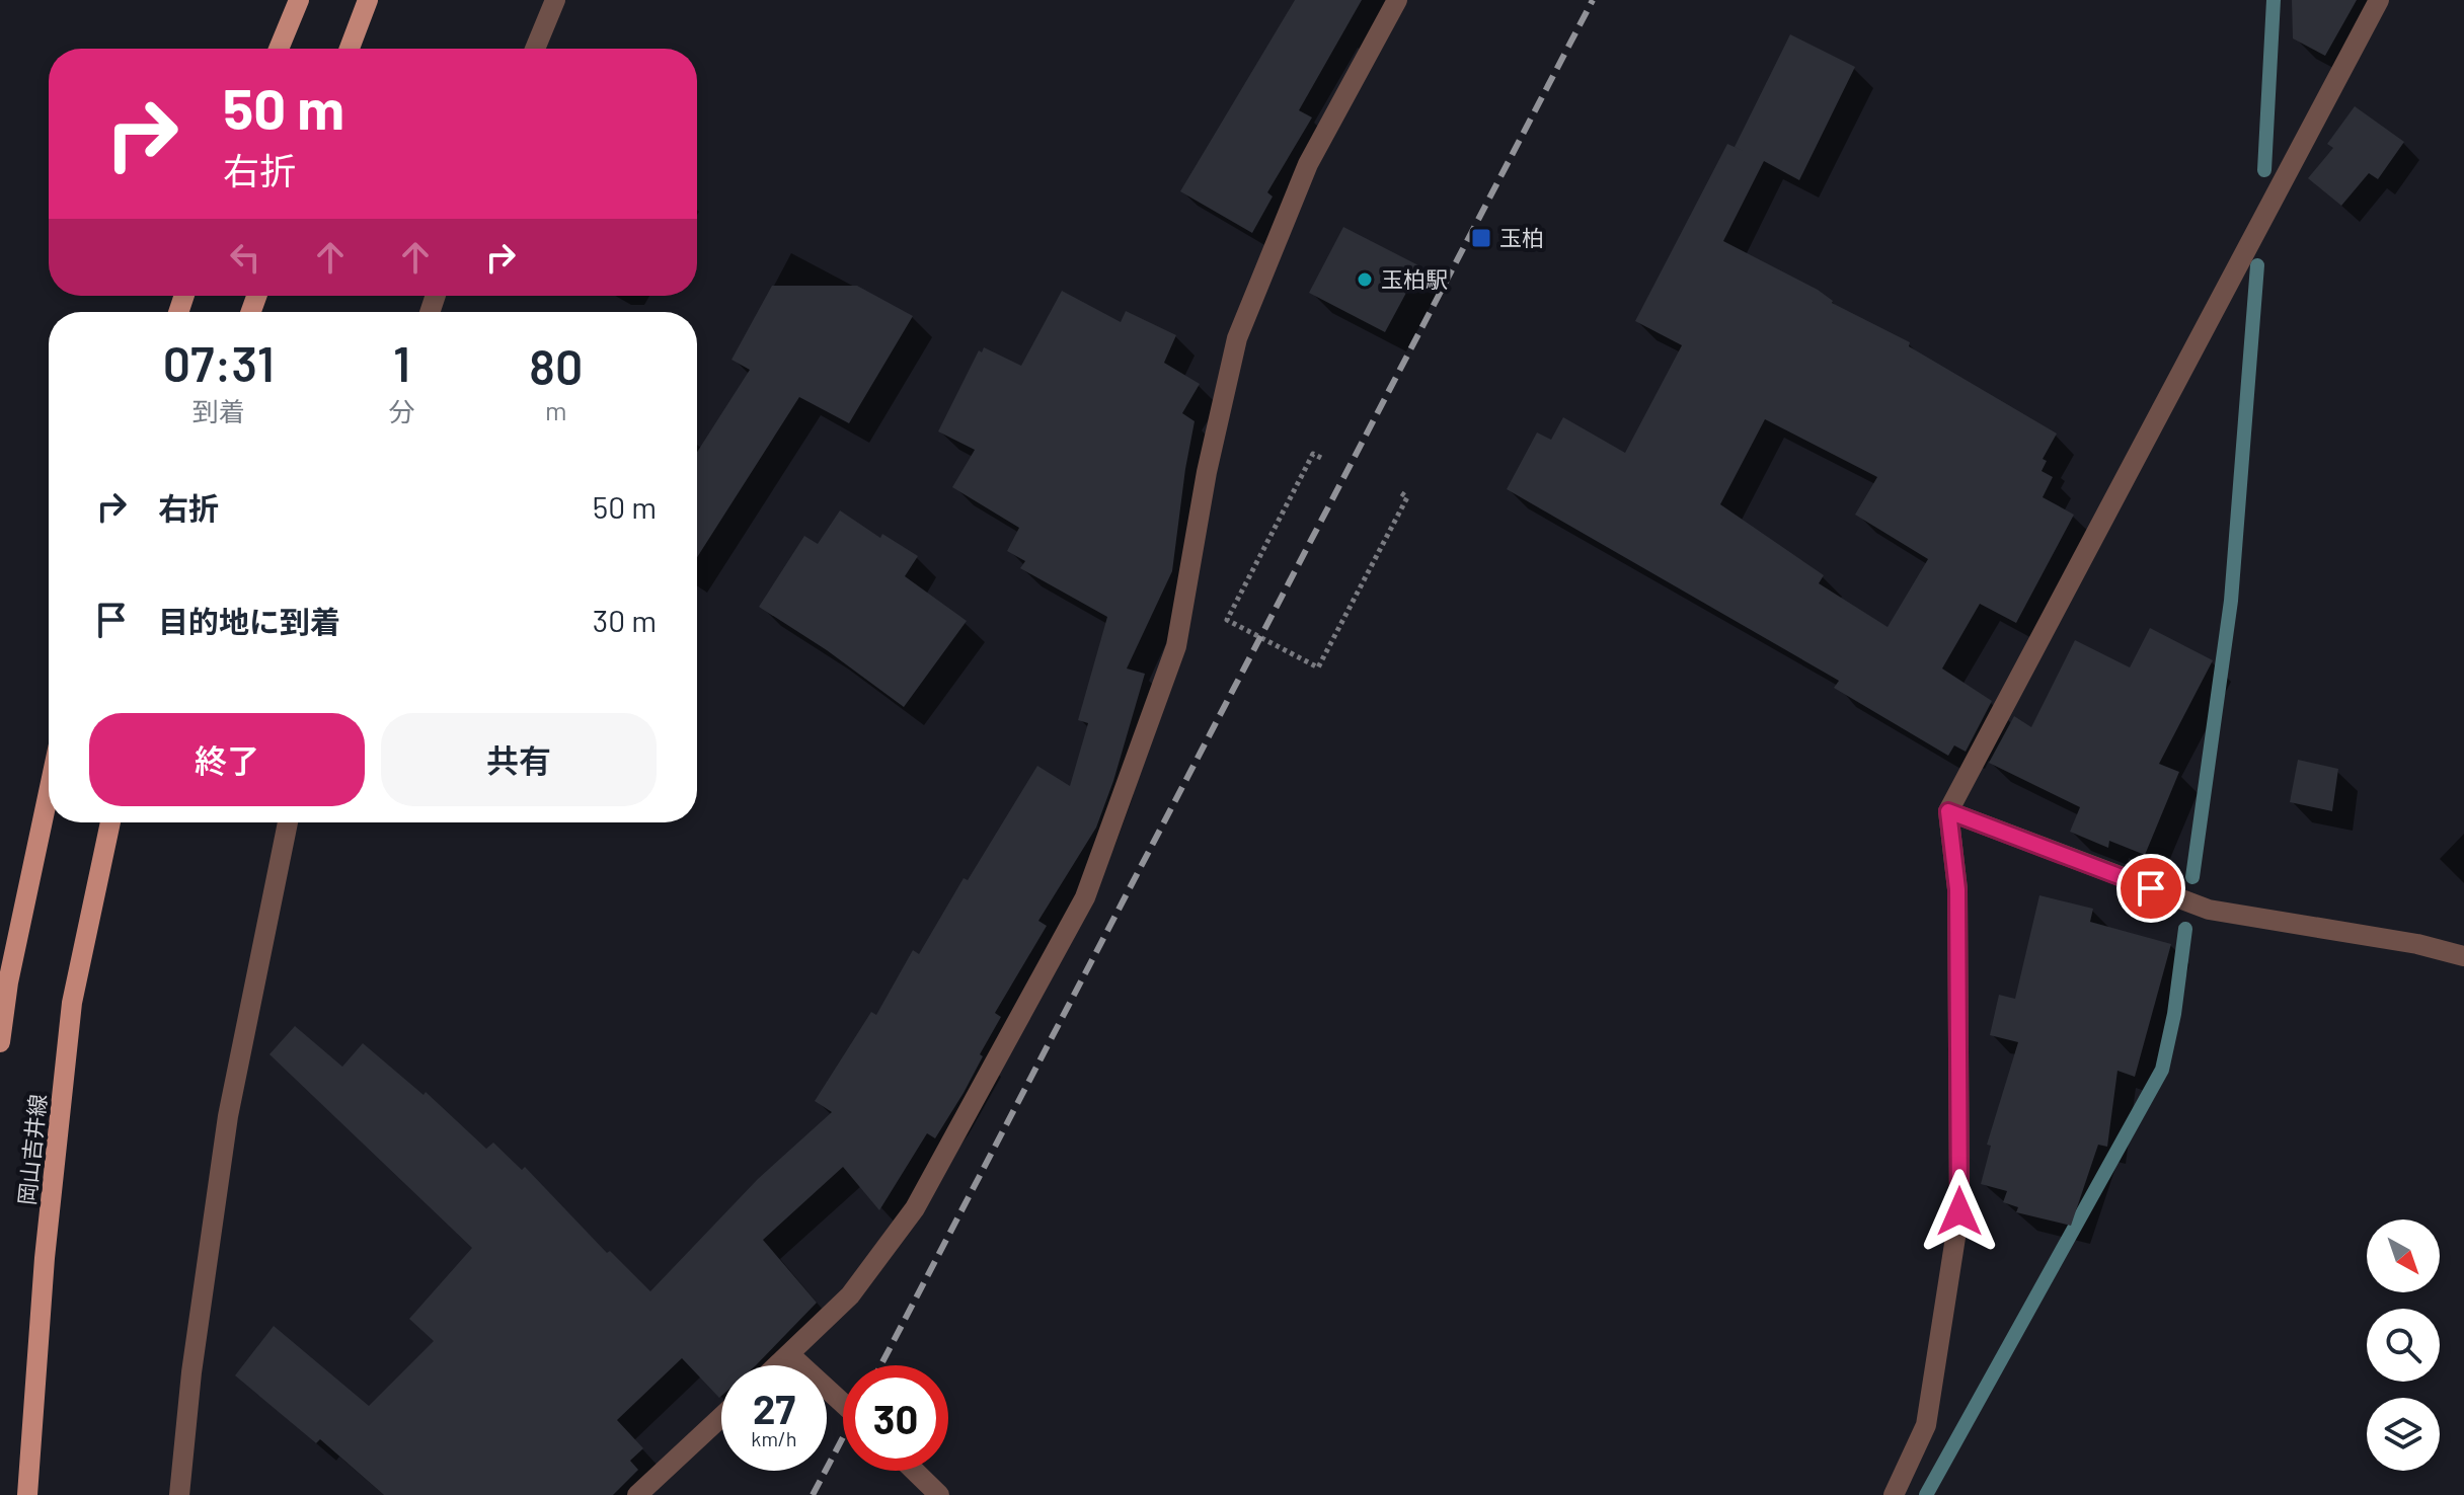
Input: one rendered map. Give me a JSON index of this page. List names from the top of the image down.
{
  "streets": {
    "main road": ["岡山吉井線"]
  },
  "places": {
    "transit": ["玉柏"],
    "other": ["玉柏駅"]
  },
  "north": "bottom right",
  "page": {
    "turn": ["50 m", "右折"],
    "eta": [
      "07:31",
      "到着",
      "1",
      "分",
      "80",
      "m"
    ],
    "list": [
      {
        "name": "右折",
        "value": "50 m"
      },
      {
        "name": "目的地に到着",
        "value": "30 m"
      }
    ],
    "buttons": ["終了", "共有"],
    "speed": "27 km/h",
    "limit": "30"
  }
}
